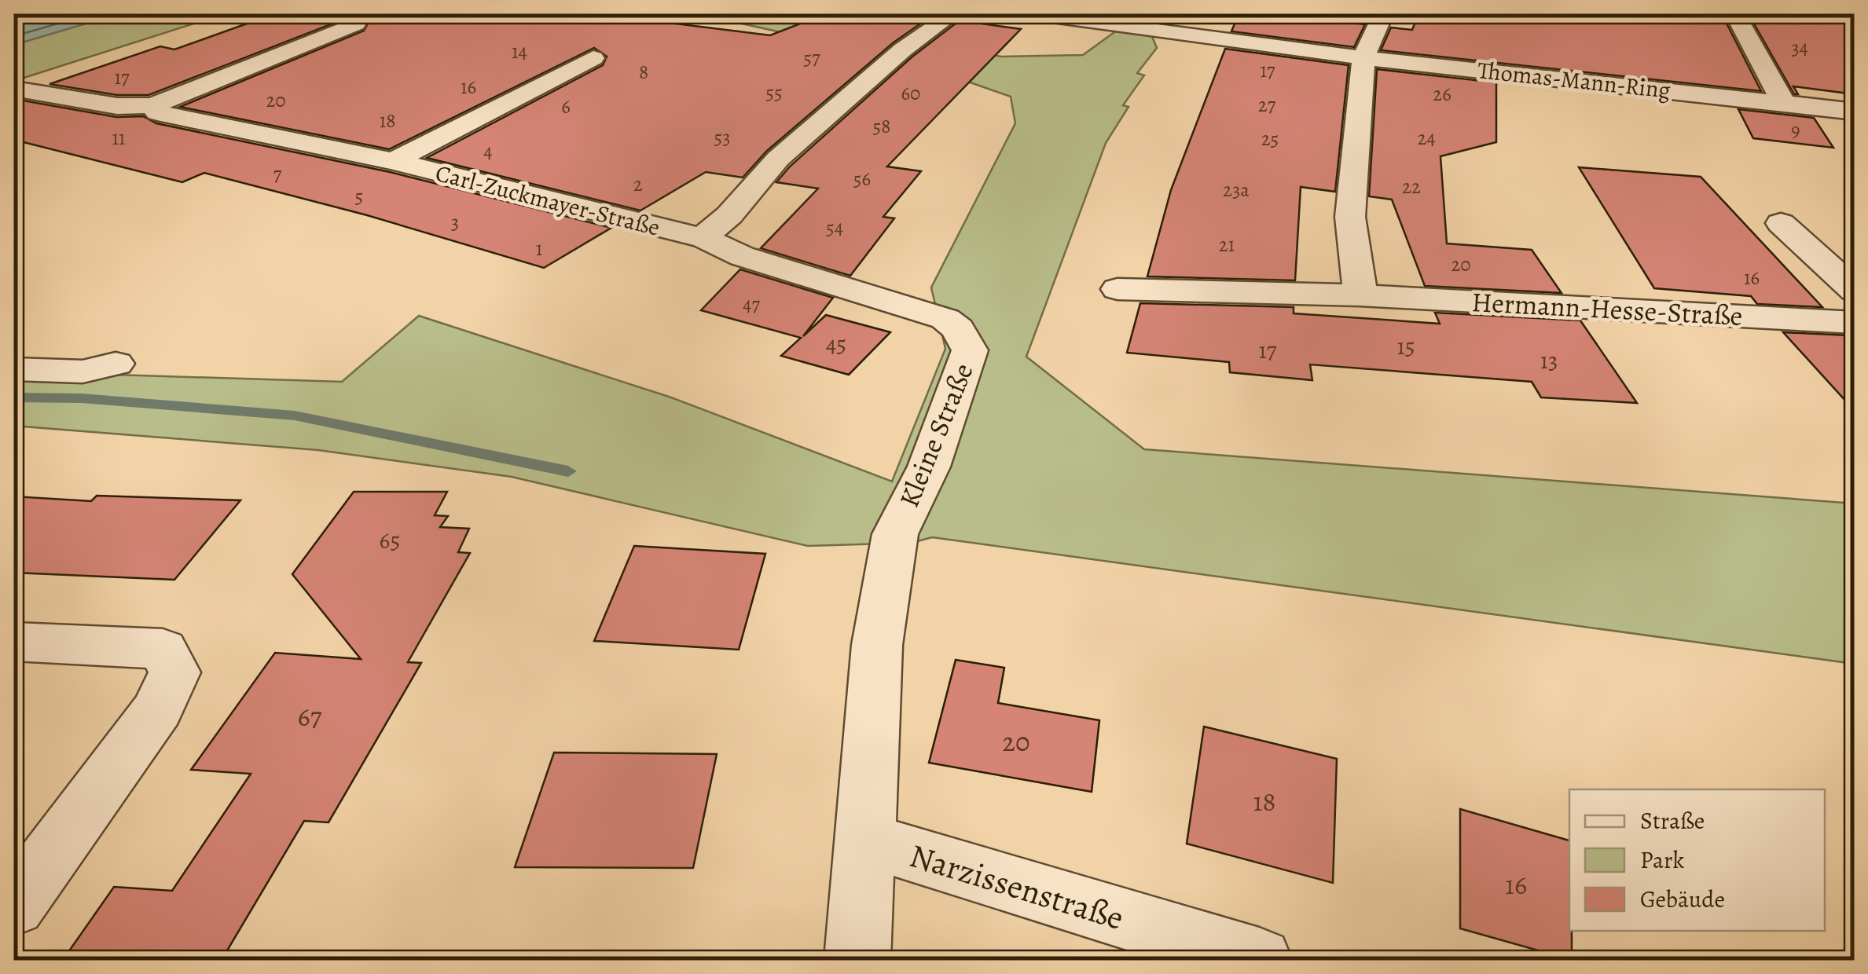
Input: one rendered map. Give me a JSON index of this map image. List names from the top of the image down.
{
  "streets": {
    "street": [
      "Thomas-Mann-Ring",
      "Carl-Zuckmayer-Straße",
      "Hermann-Hesse-Straße",
      "Kleine Straße",
      "Narzissenstraße"
    ]
  },
  "crossings": [
    ["Carl-Zuckmayer-Straße", "Kleine Straße"],
    ["Kleine Straße", "Narzissenstraße"]
  ],
  "house_numbers": [
    "34",
    "14",
    "57",
    "17",
    "8",
    "17",
    "16",
    "55",
    "60",
    "26",
    "20",
    "27",
    "6",
    "18",
    "58",
    "9",
    "53",
    "11",
    "24",
    "25",
    "4",
    "7",
    "56",
    "2",
    "22",
    "23a",
    "5",
    "3",
    "54",
    "21",
    "1",
    "20",
    "16",
    "47",
    "45",
    "15",
    "17",
    "13",
    "65",
    "67",
    "20",
    "18",
    "16"
  ],
  "legend": ["Straße", "Park", "Gebäude"]
}
